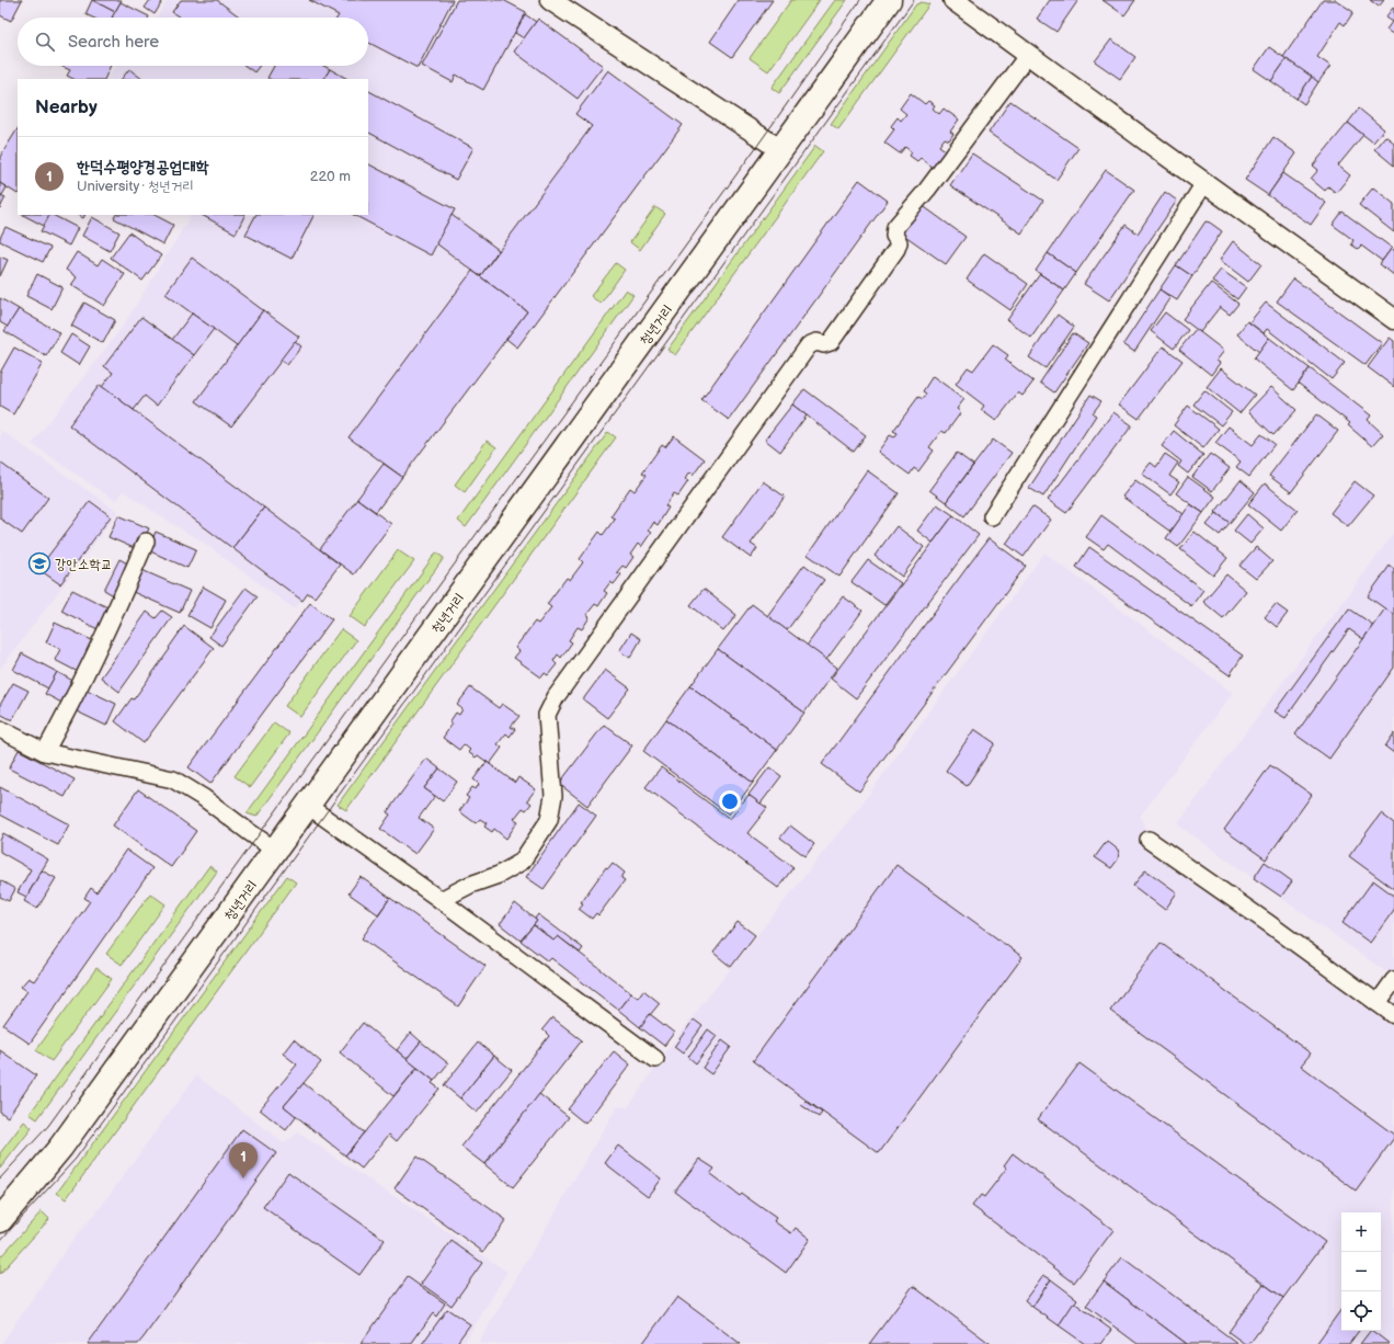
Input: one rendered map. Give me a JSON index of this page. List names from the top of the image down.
{
  "streets": {
    "main road": ["청년거리"]
  },
  "places": {
    "school or university": ["강안소학교"]
  },
  "page": {
    "search": "Search here",
    "heading": "Nearby",
    "list": [
      {
        "mark": "1",
        "name": "한덕수평양경공업대학",
        "note": "University · 청년거리",
        "value": "220 m"
      }
    ],
    "pins": "1",
    "map_buttons": ["+", "−"]
  }
}
